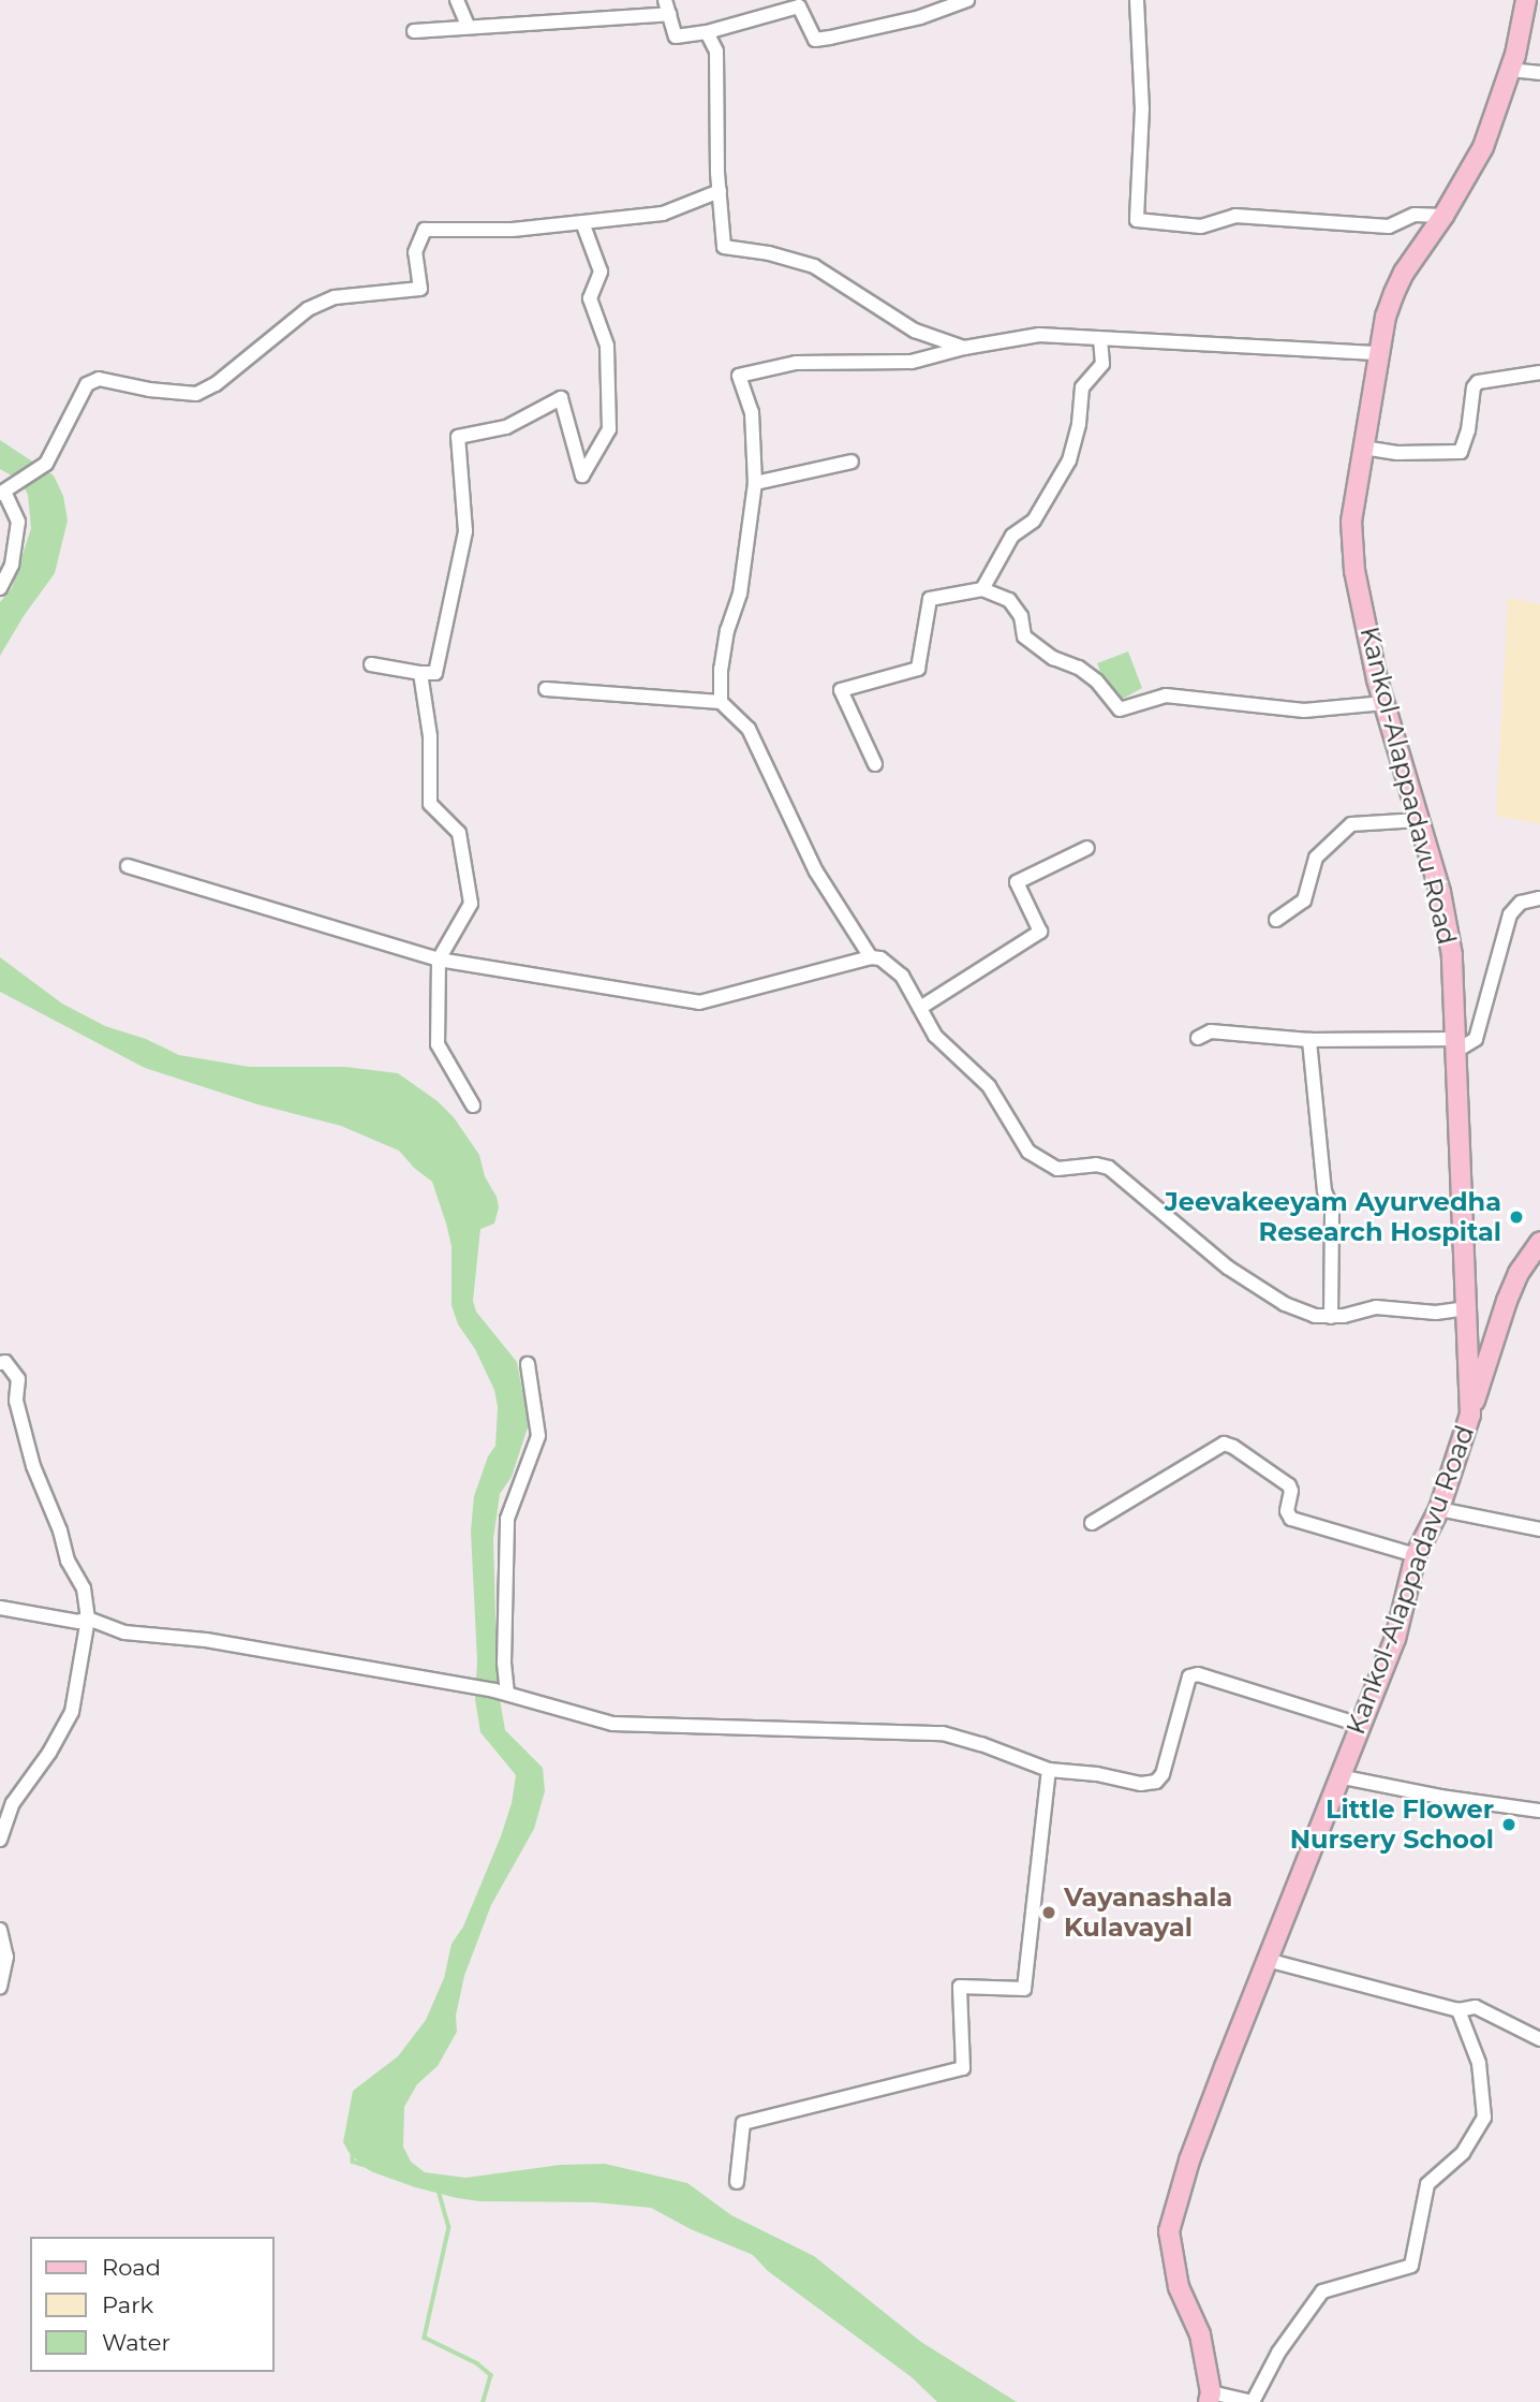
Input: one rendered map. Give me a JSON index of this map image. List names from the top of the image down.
{
  "streets": {
    "main road": ["Kankol-Alappadavu Road"]
  },
  "places": ["Jeevakeeyam Ayurvedha Research Hospital", "Little Flower Nursery School", "Vayanashala Kulavayal"],
  "legend": ["Road", "Park", "Water"]
}
